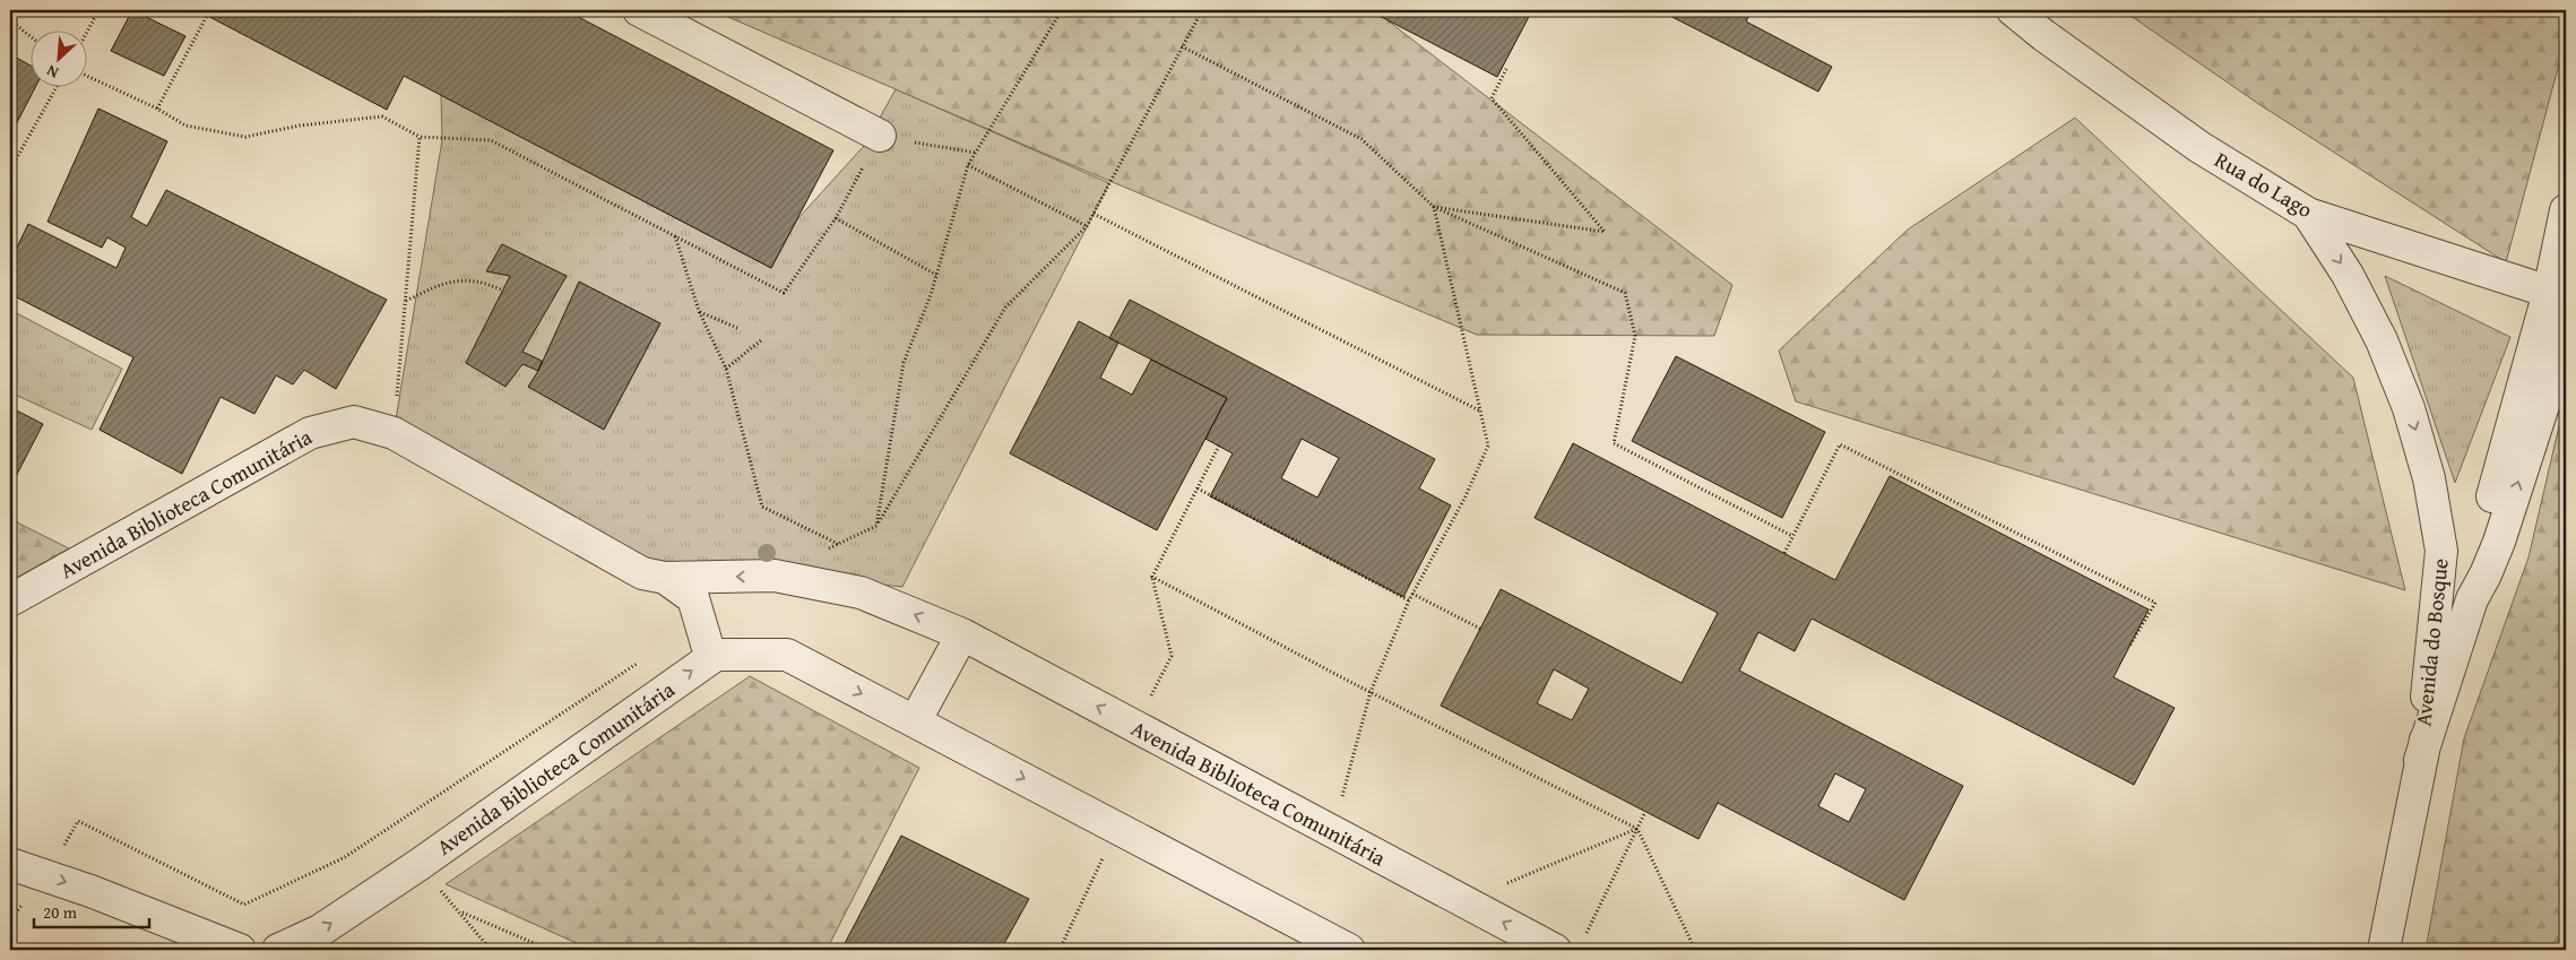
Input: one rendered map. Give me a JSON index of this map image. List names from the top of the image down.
{
  "streets": {
    "street": ["Rua do Lago", "Avenida Biblioteca Comunitária", "Avenida do Bosque"]
  },
  "crossings": [
    ["Rua do Lago", "Avenida do Bosque"]
  ],
  "one_way": ["Avenida do Bosque"],
  "scale_bar": "20 m",
  "north": "bottom left"
}
